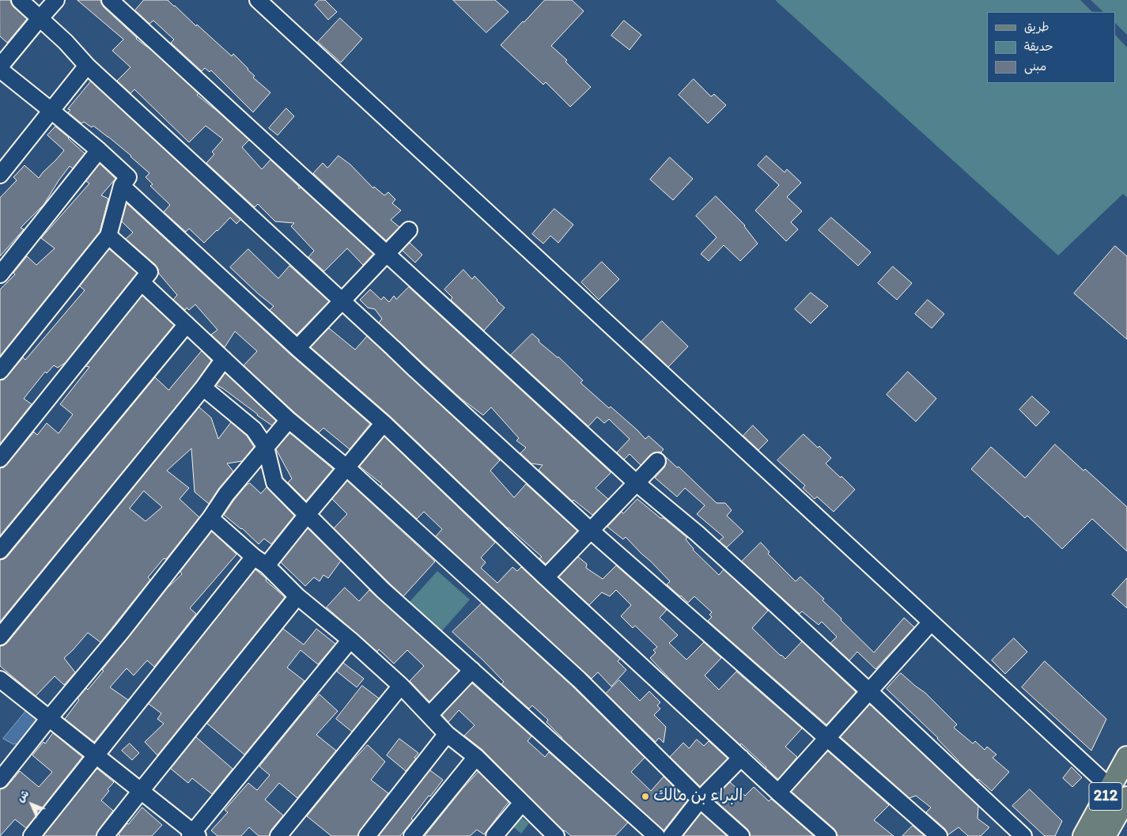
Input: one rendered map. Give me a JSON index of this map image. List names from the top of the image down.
{
  "streets": {
    "main road": ["212"]
  },
  "places": ["البراء بن مالك"],
  "legend": ["طريق", "حديقة", "مبنى"],
  "north": "top left"
}
